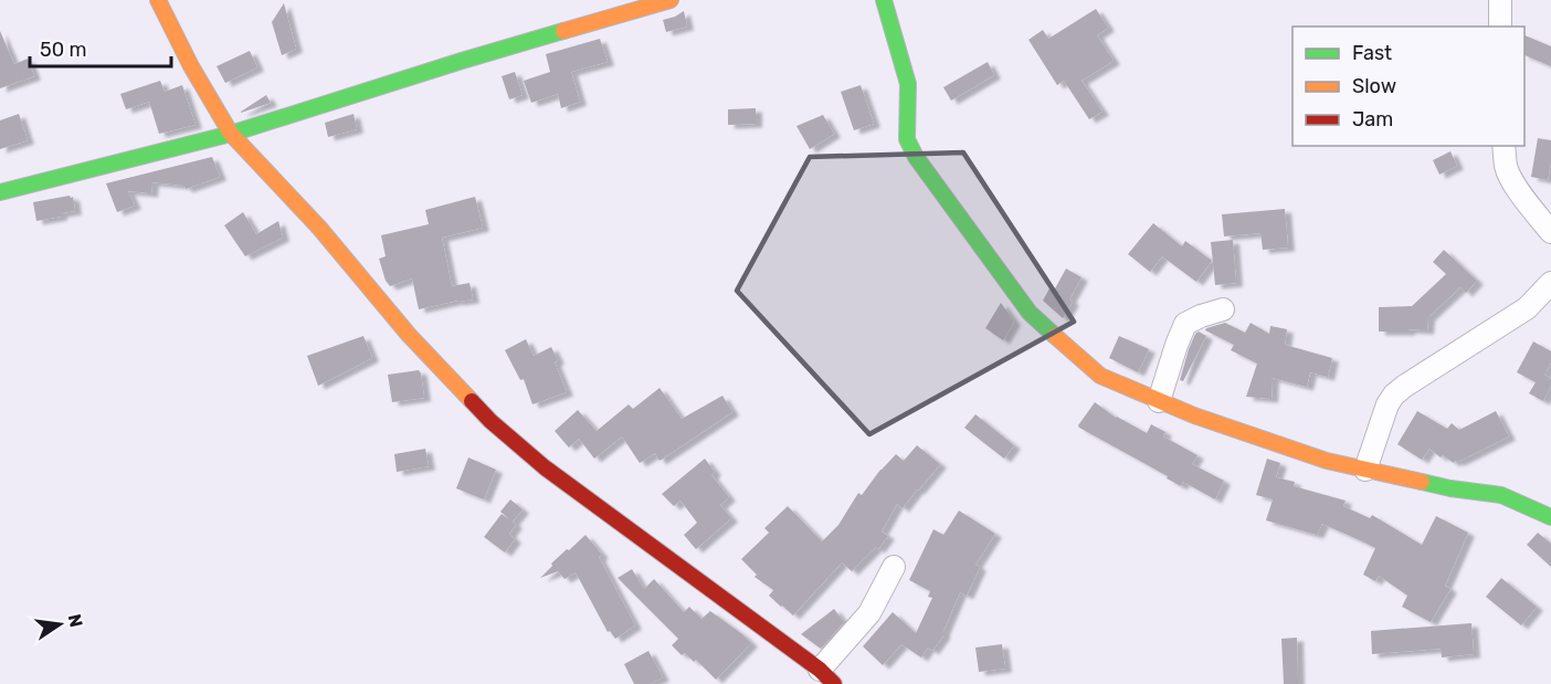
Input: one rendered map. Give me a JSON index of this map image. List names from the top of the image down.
{
  "legend": ["Fast", "Slow", "Jam"],
  "scale_bar": "50 m",
  "north": "right"
}
